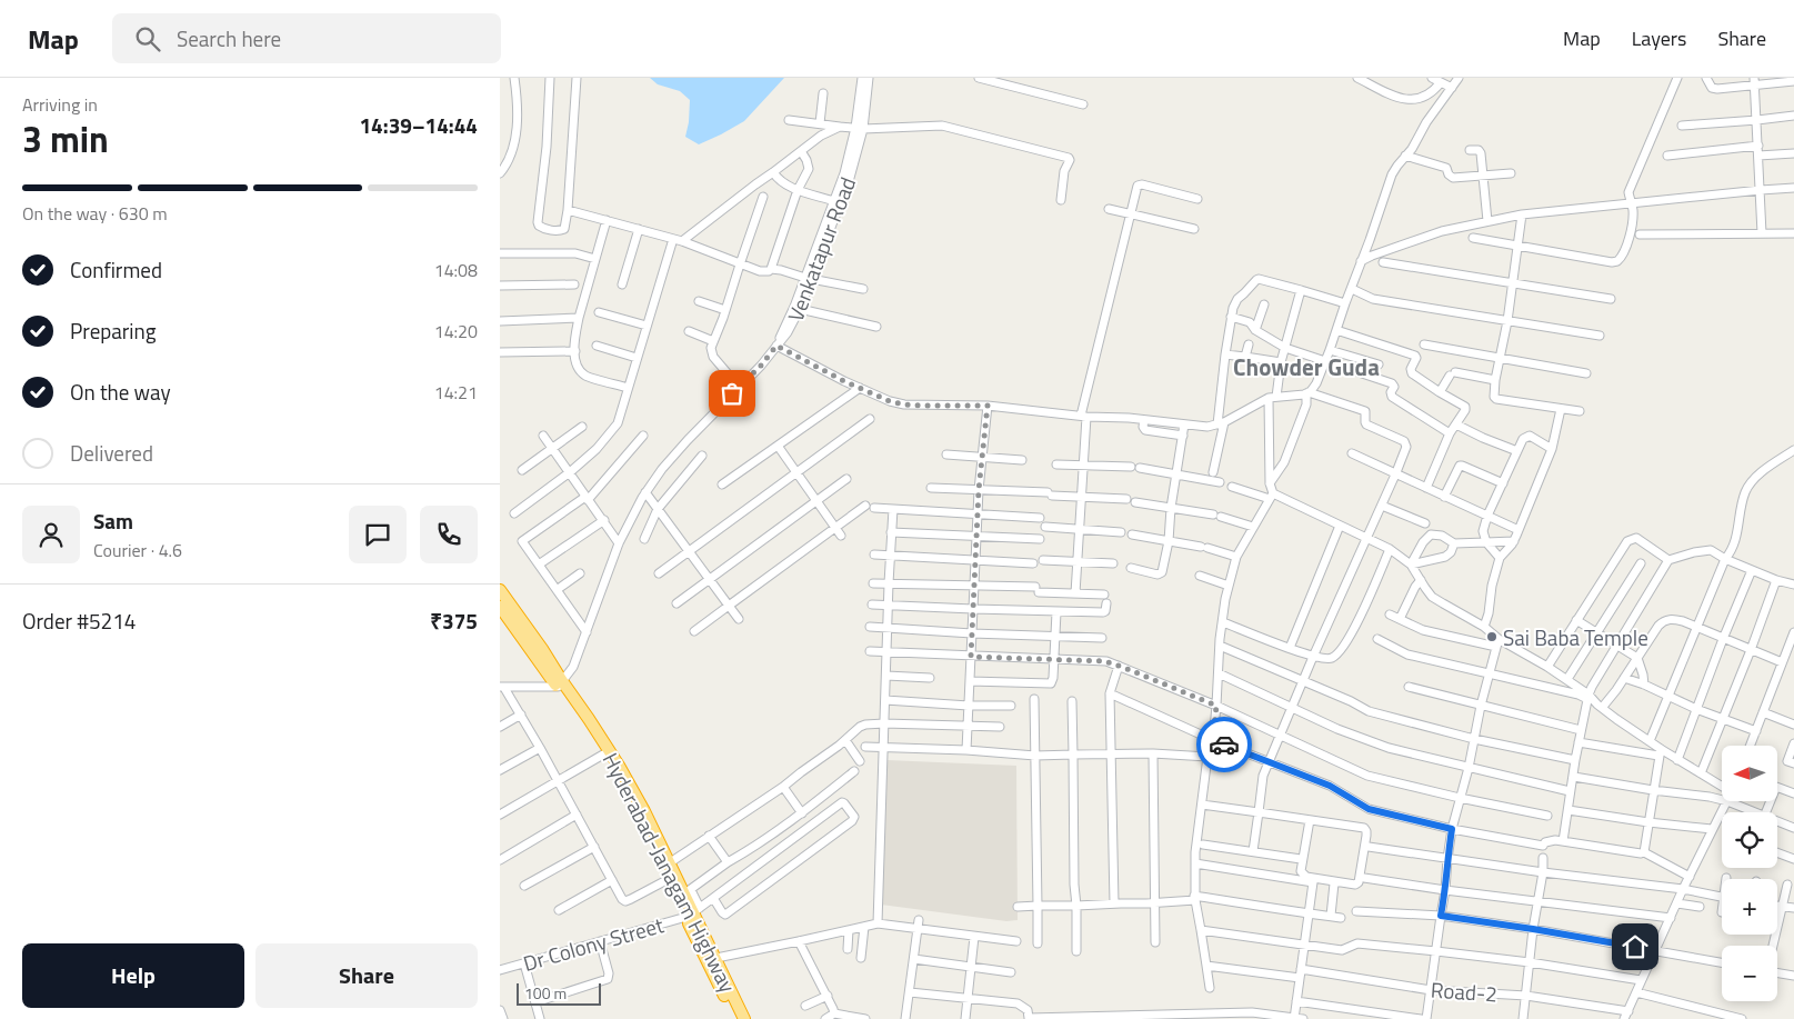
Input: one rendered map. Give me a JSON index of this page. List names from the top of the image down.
{
  "streets": {
    "highway": ["Hyderabad-Janagam Highway"],
    "street": ["Venkatapur Road", "Dr Colony Street", "Road-2"]
  },
  "crossings": [
    ["Venkatapur Road", "Hyderabad-Janagam Highway"],
    ["Hyderabad-Janagam Highway", "Dr Colony Street"]
  ],
  "districts": ["Chowder Guda"],
  "places": ["Sai Baba Temple"],
  "scale_bar": "100 m",
  "north": "left",
  "page": {
    "header": "Map",
    "search": "Search here",
    "nav": ["Map", "Layers", "Share"],
    "heading": ["3 min", "Arriving in", "14:39–14:44"],
    "panel": [
      "Sam",
      "Courier · 4.6",
      "Order #5214",
      "₹375"
    ],
    "bar": "On the way · 630 m",
    "list": [
      ["Confirmed", "14:08"],
      ["Preparing", "14:20"],
      ["On the way", "14:21"],
      "Delivered"
    ],
    "map_buttons": ["+", "−"],
    "buttons": ["Help", "Share"],
    "scale": "100 m"
  }
}
